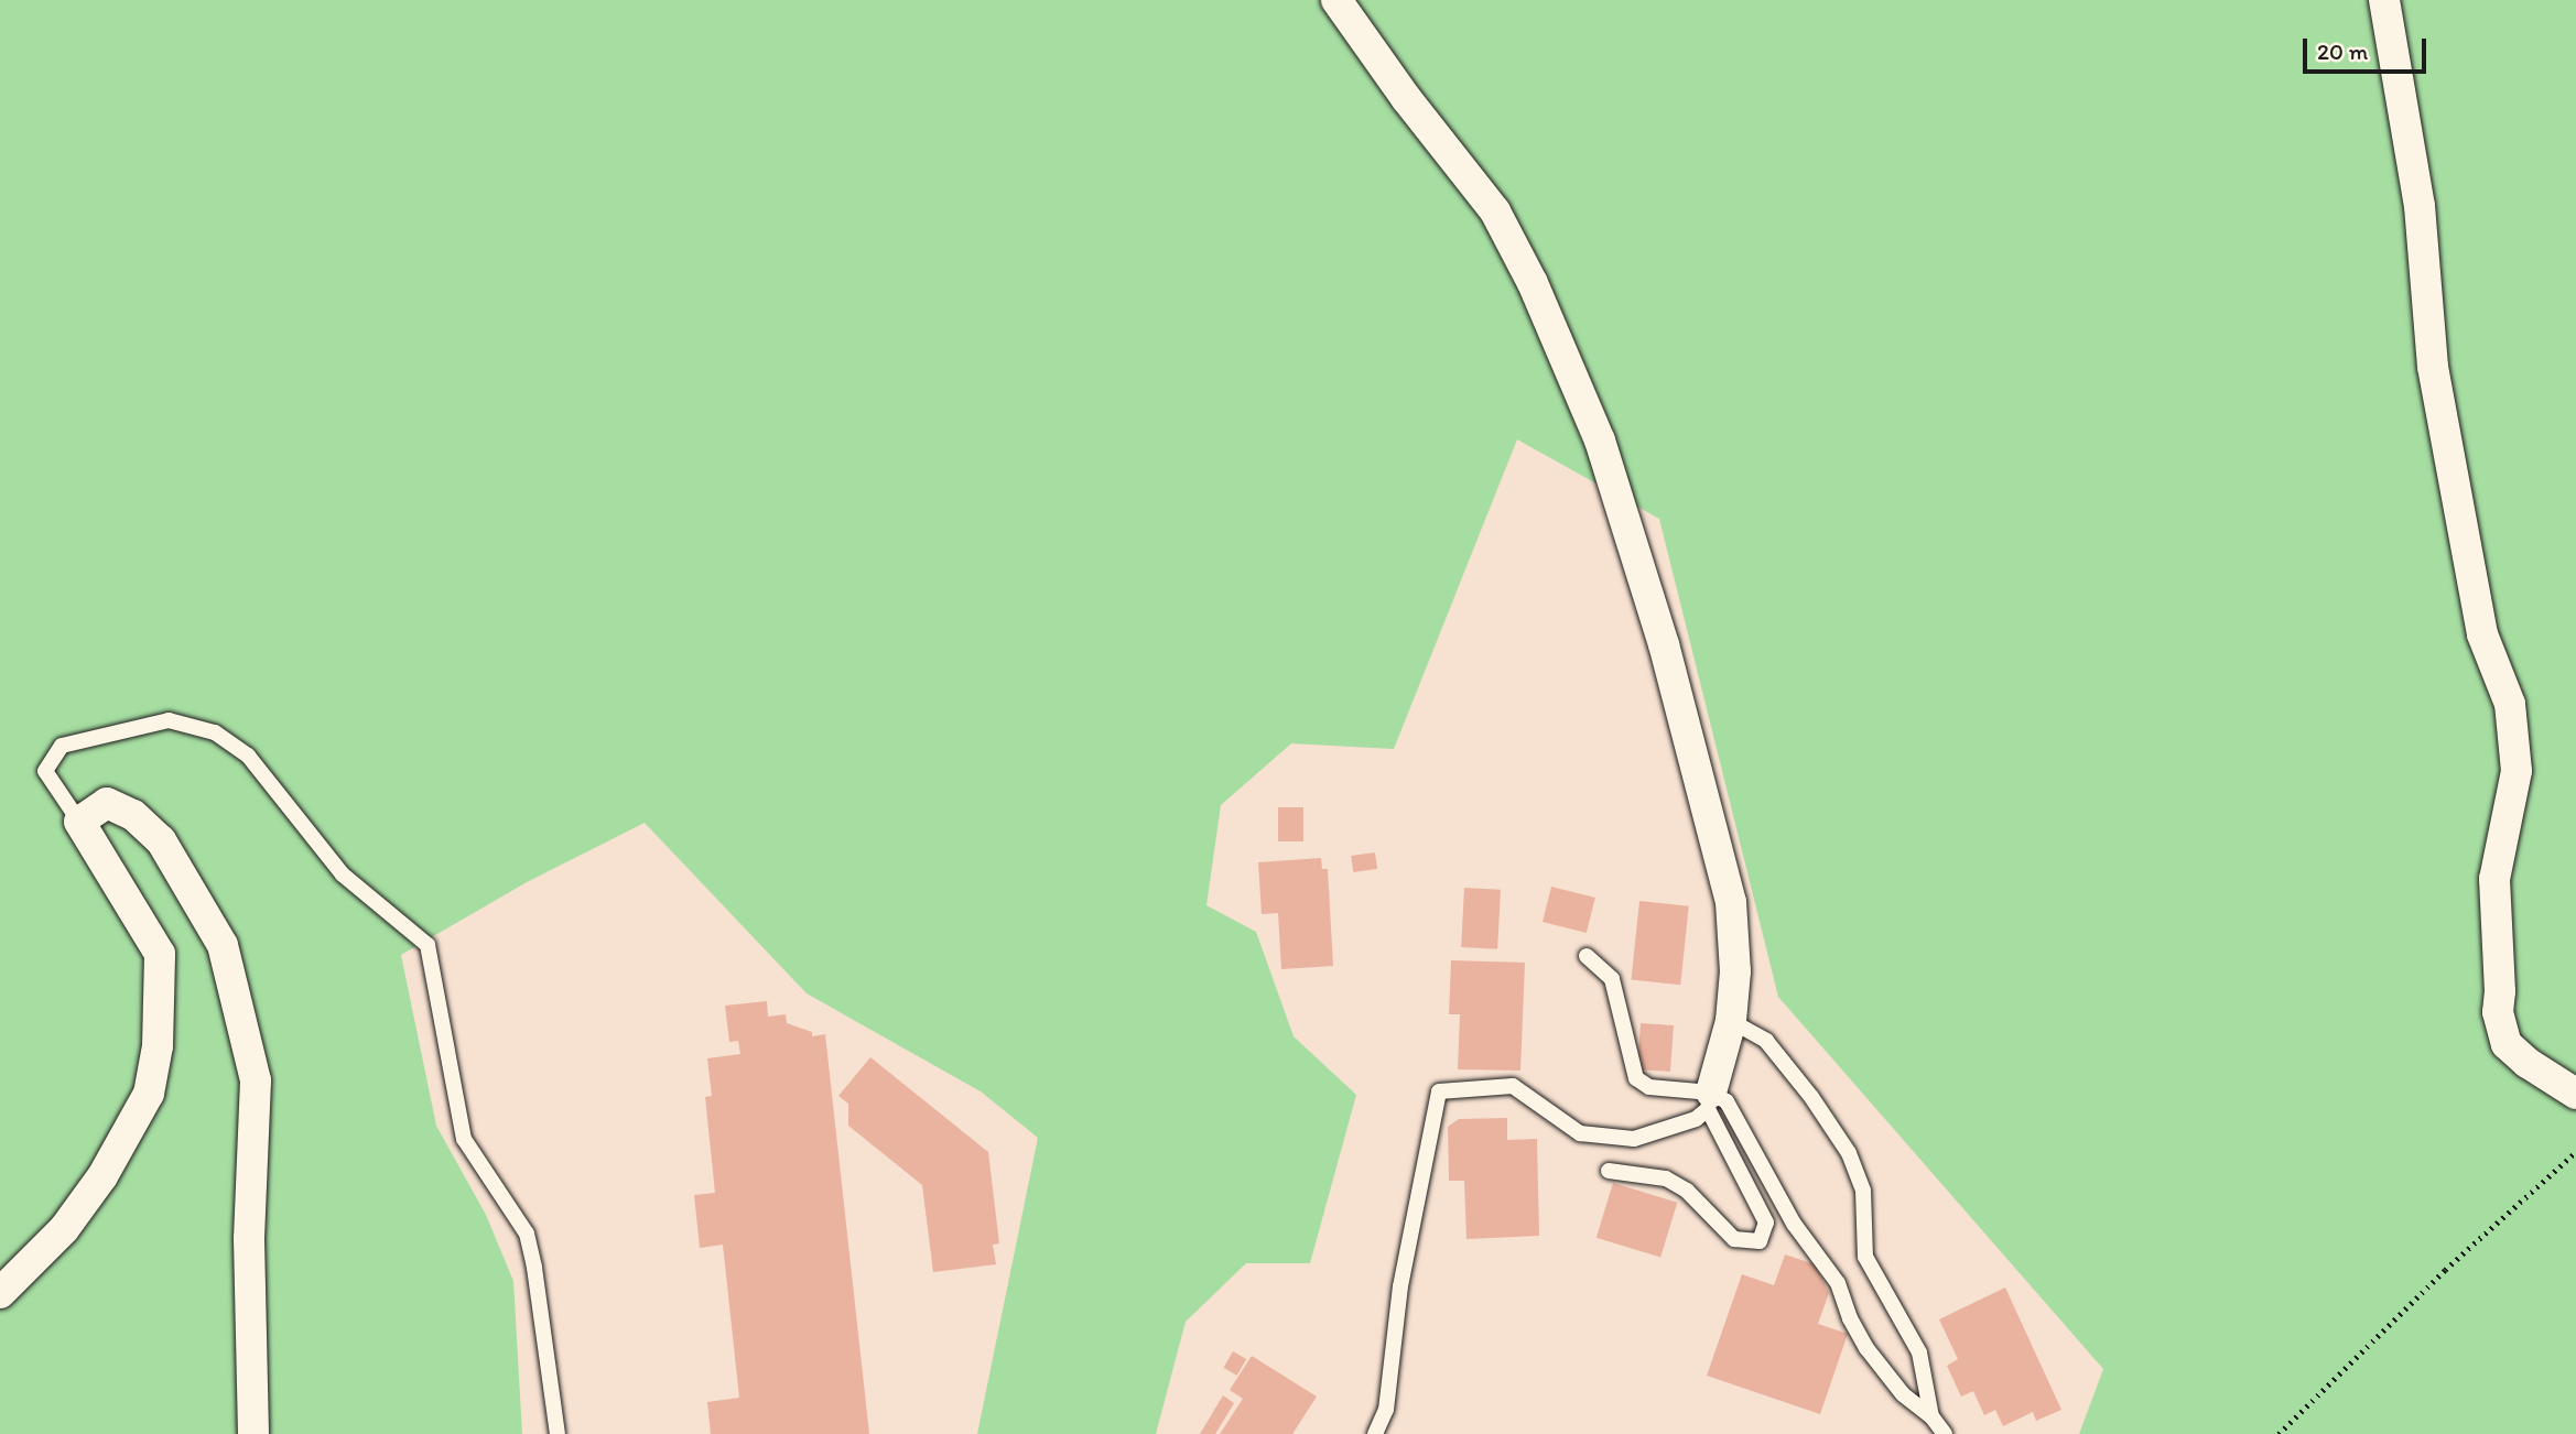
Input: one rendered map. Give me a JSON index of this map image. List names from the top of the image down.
{
  "scale_bar": "20 m"
}
